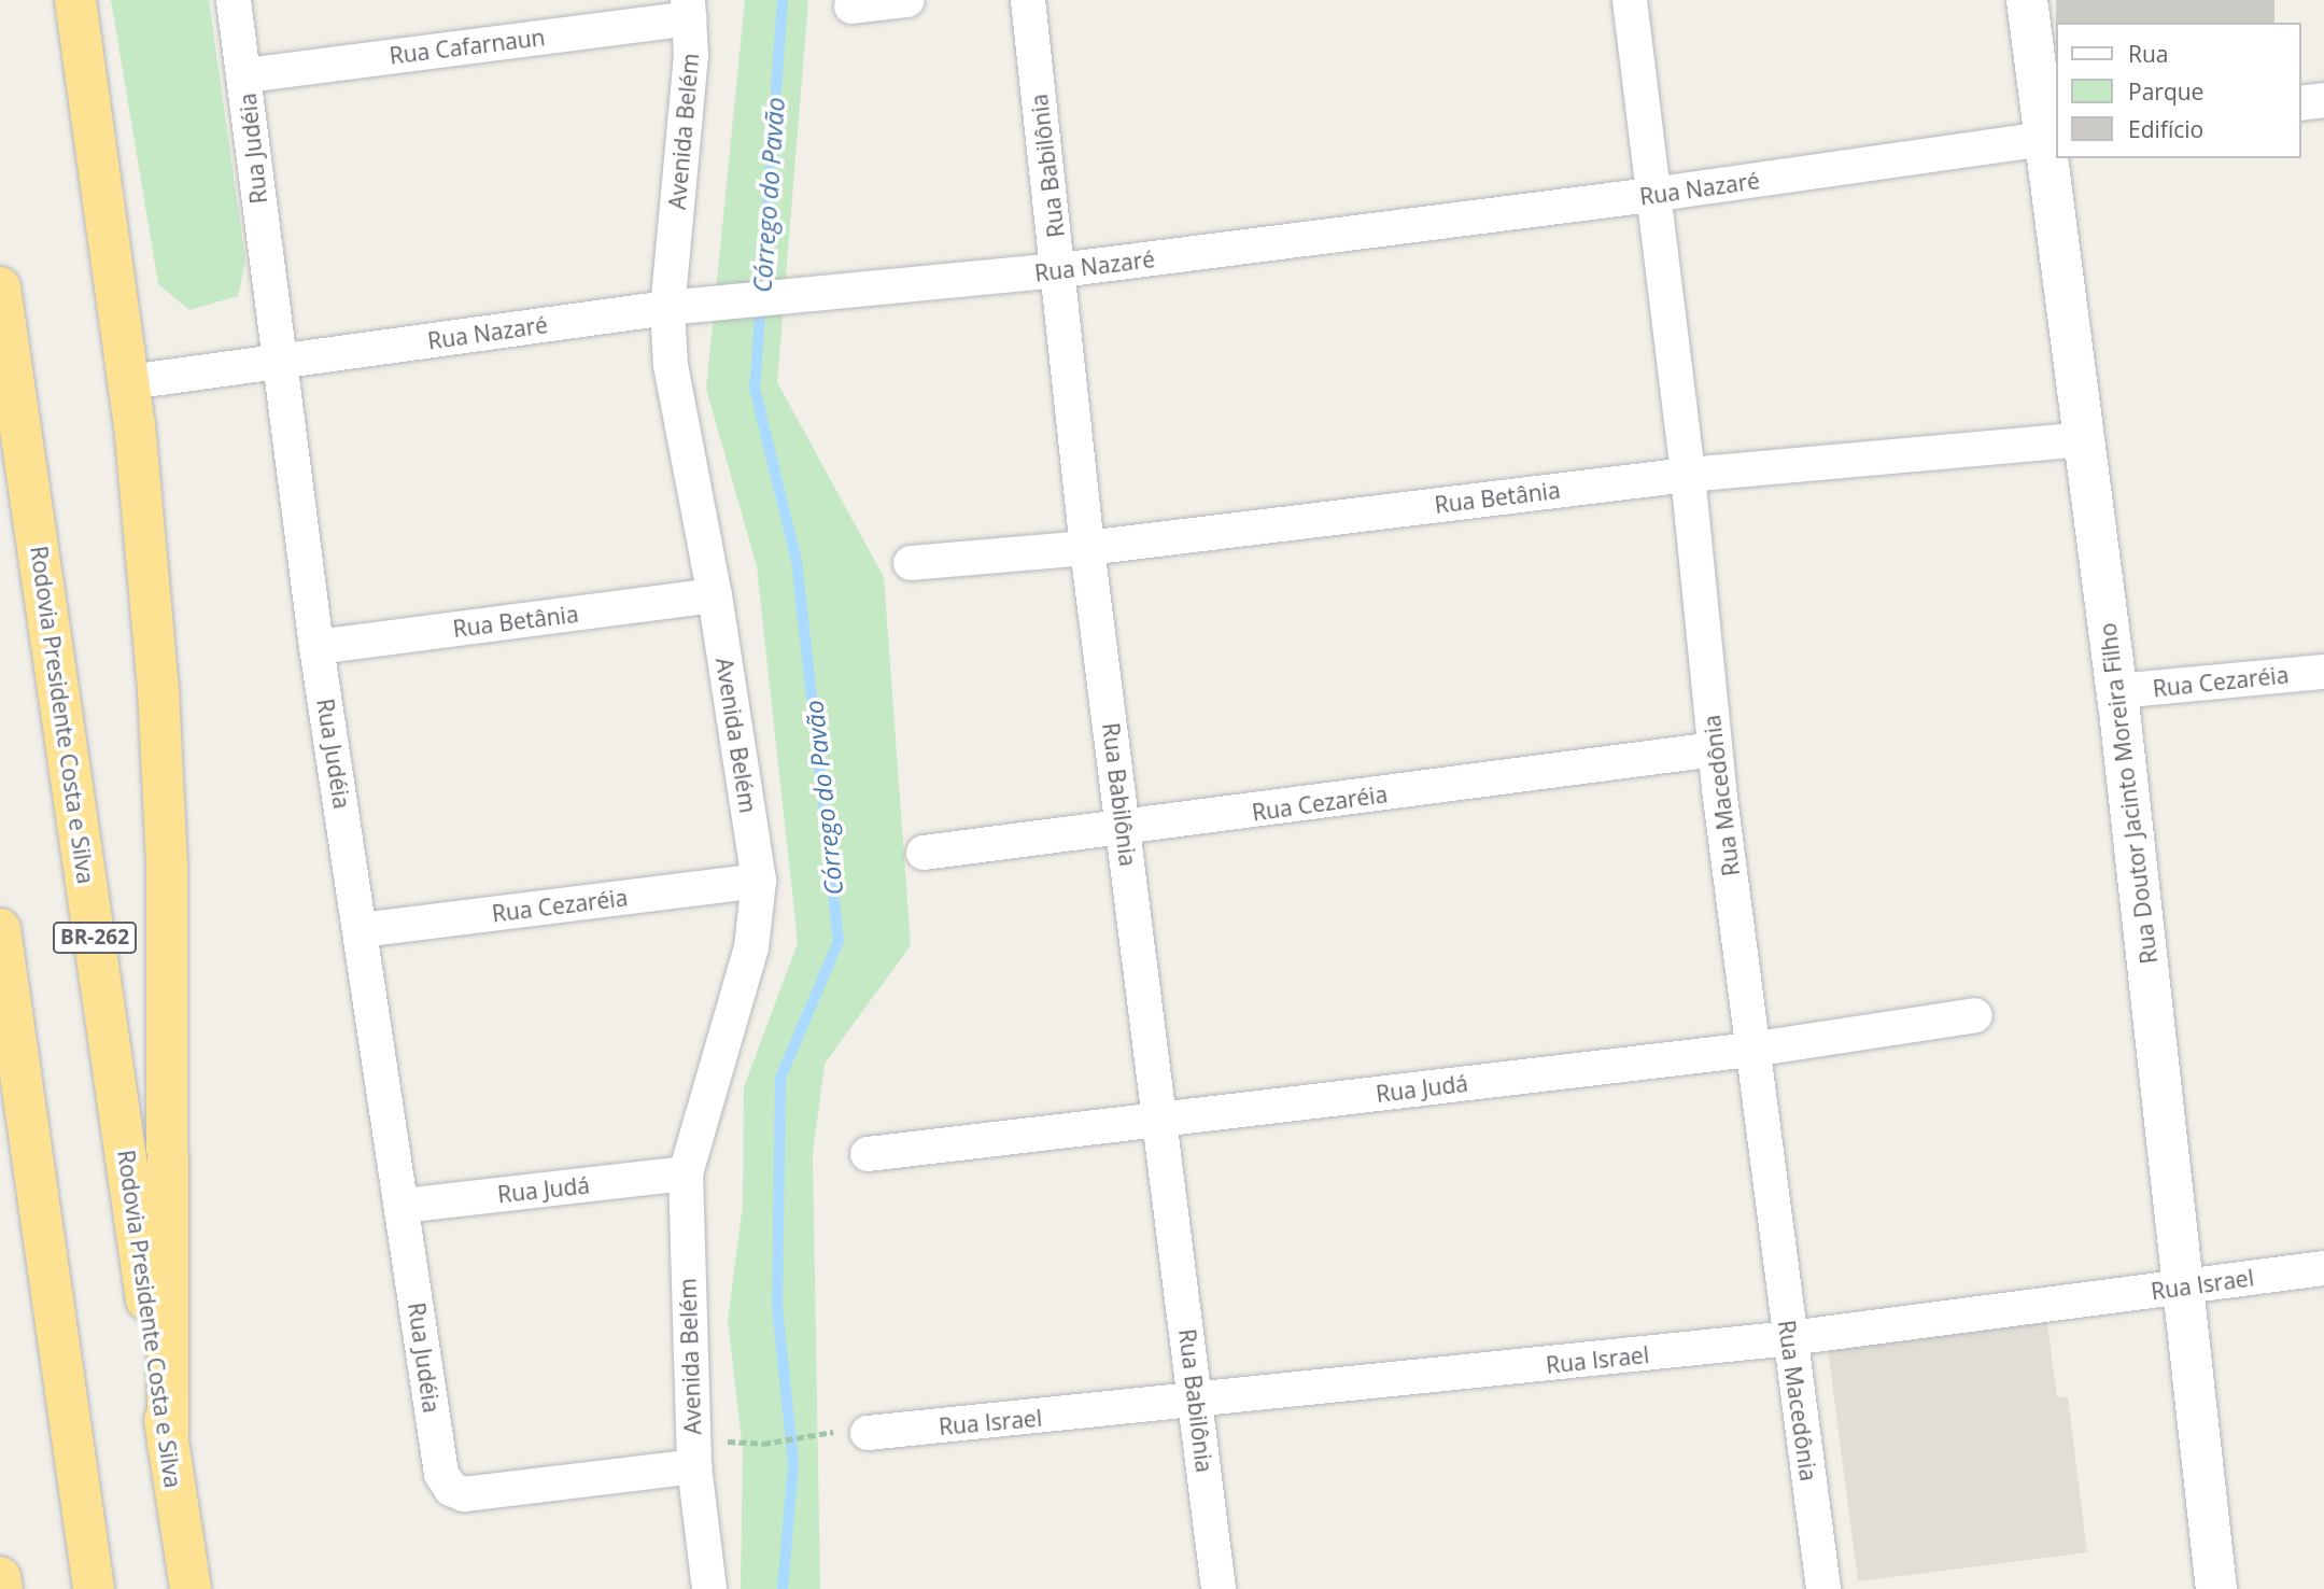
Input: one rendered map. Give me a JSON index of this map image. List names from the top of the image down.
{
  "streets": {
    "highway": ["Rodovia Presidente Costa e Silva", "BR-262"],
    "street": [
      "Rua Cafarnaun",
      "Avenida Belém",
      "Rua Judéia",
      "Rua Babilônia",
      "Rua Nazaré",
      "Rua Betânia",
      "Rua Cezaréia",
      "Rua Doutor Jacinto Moreira Filho",
      "Rua Macedônia",
      "Rua Judá",
      "Rua Israel"
    ]
  },
  "crossings": [
    ["Rua Cafarnaun", "Avenida Belém"],
    ["Rua Cafarnaun", "Rua Judéia"],
    ["Avenida Belém", "Rua Judéia"],
    ["Avenida Belém", "Rua Nazaré"],
    ["Avenida Belém", "Rua Betânia"],
    ["Avenida Belém", "Rua Cezaréia"],
    ["Avenida Belém", "Rua Judá"],
    ["Rua Judéia", "Rua Nazaré"],
    ["Rua Judéia", "Rua Betânia"],
    ["Rua Judéia", "Rua Cezaréia"],
    ["Rua Judéia", "Rua Judá"],
    ["Rua Babilônia", "Rua Nazaré"],
    ["Rua Babilônia", "Rua Betânia"],
    ["Rua Babilônia", "Rua Cezaréia"],
    ["Rua Babilônia", "Rua Judá"],
    ["Rua Babilônia", "Rua Israel"],
    ["Rua Nazaré", "Rua Doutor Jacinto Moreira Filho"],
    ["Rua Nazaré", "Rua Macedônia"],
    ["Rua Betânia", "Rua Doutor Jacinto Moreira Filho"],
    ["Rua Betânia", "Rua Macedônia"],
    ["Rua Cezaréia", "Rua Doutor Jacinto Moreira Filho"],
    ["Rua Cezaréia", "Rua Macedônia"],
    ["Rua Doutor Jacinto Moreira Filho", "Rua Israel"],
    ["Rua Macedônia", "Rua Judá"],
    ["Rua Macedônia", "Rua Israel"]
  ],
  "water": ["Córrego do Pavão"],
  "legend": ["Rua", "Parque", "Edifício"]
}
